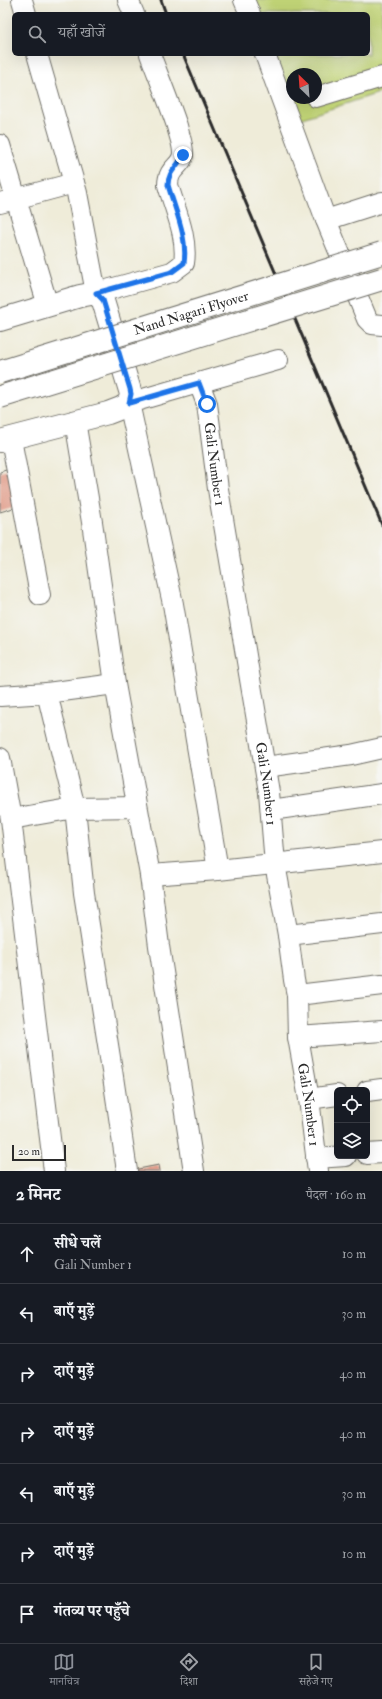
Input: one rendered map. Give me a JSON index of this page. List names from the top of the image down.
{
  "streets": {
    "main road": ["Nand Nagari Flyover"],
    "street": ["Gali Number 1"]
  },
  "scale_bar": "20 m",
  "north": "top left",
  "page": {
    "search": "यहाँ खोजें",
    "scale": "20 m",
    "heading": ["2 मिनट", "पैदल · 160 m"],
    "list": [
      ["सीधे चलें", "Gali Number 1", "10 m"],
      ["बाएँ मुड़ें", "30 m"],
      ["दाएँ मुड़ें", "40 m"],
      ["दाएँ मुड़ें", "40 m"],
      ["बाएँ मुड़ें", "30 m"],
      ["दाएँ मुड़ें", "10 m"],
      "गंतव्य पर पहुँचे"
    ],
    "nav": ["मानचित्र", "दिशा", "सहेजे गए"]
  }
}
